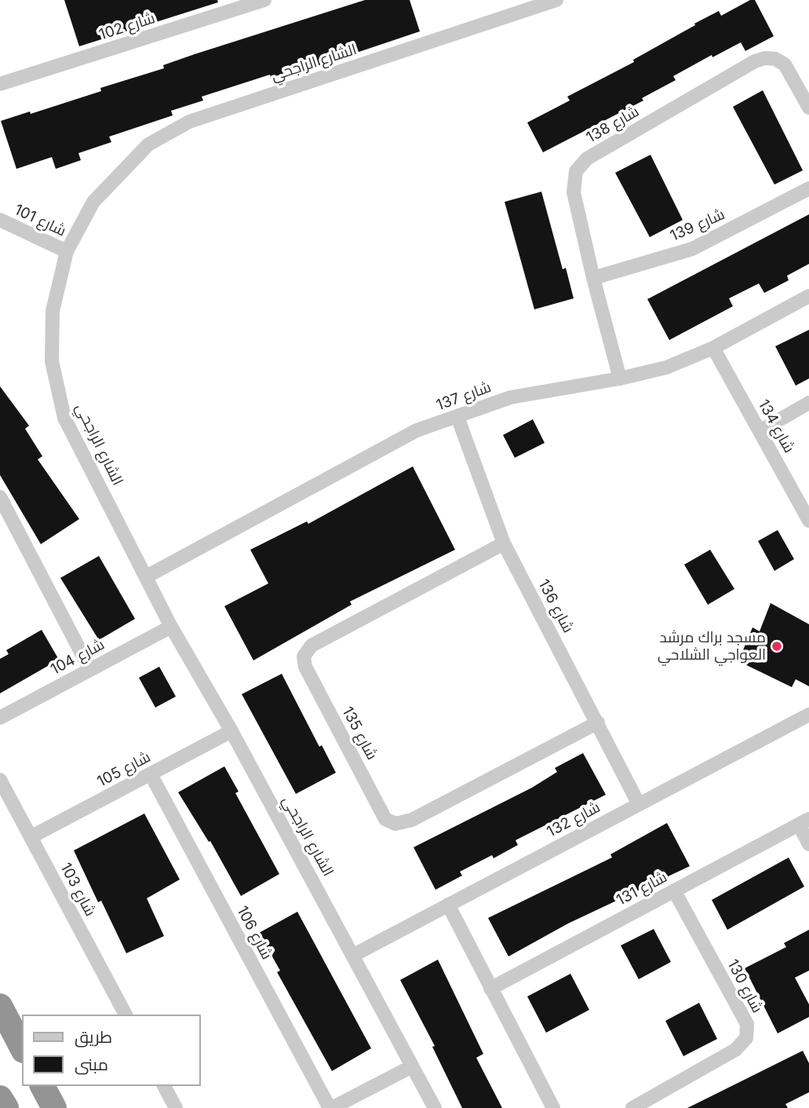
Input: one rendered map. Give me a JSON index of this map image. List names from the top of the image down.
{
  "streets": {
    "street": [
      "شارع 102",
      "الشارع الراجحي",
      "شارع 138",
      "شارع 101",
      "شارع 139",
      "شارع 137",
      "شارع 134",
      "شارع 136",
      "شارع 104",
      "شارع 135",
      "شارع 105",
      "شارع 132",
      "شارع 131",
      "شارع 103",
      "شارع 106",
      "شارع 130"
    ]
  },
  "crossings": [
    ["الشارع الراجحي", "شارع 101"],
    ["الشارع الراجحي", "شارع 137"],
    ["الشارع الراجحي", "شارع 104"],
    ["الشارع الراجحي", "شارع 105"],
    ["الشارع الراجحي", "شارع 132"],
    ["شارع 138", "شارع 139"],
    ["شارع 138", "شارع 137"],
    ["شارع 137", "شارع 134"],
    ["شارع 137", "شارع 136"],
    ["شارع 136", "شارع 135"],
    ["شارع 136", "شارع 132"],
    ["شارع 105", "شارع 103"],
    ["شارع 105", "شارع 106"],
    ["شارع 131", "شارع 130"]
  ],
  "places": ["مسجد براك مرشد العواجي الشلاحي"],
  "legend": ["طريق", "مبنى"]
}
